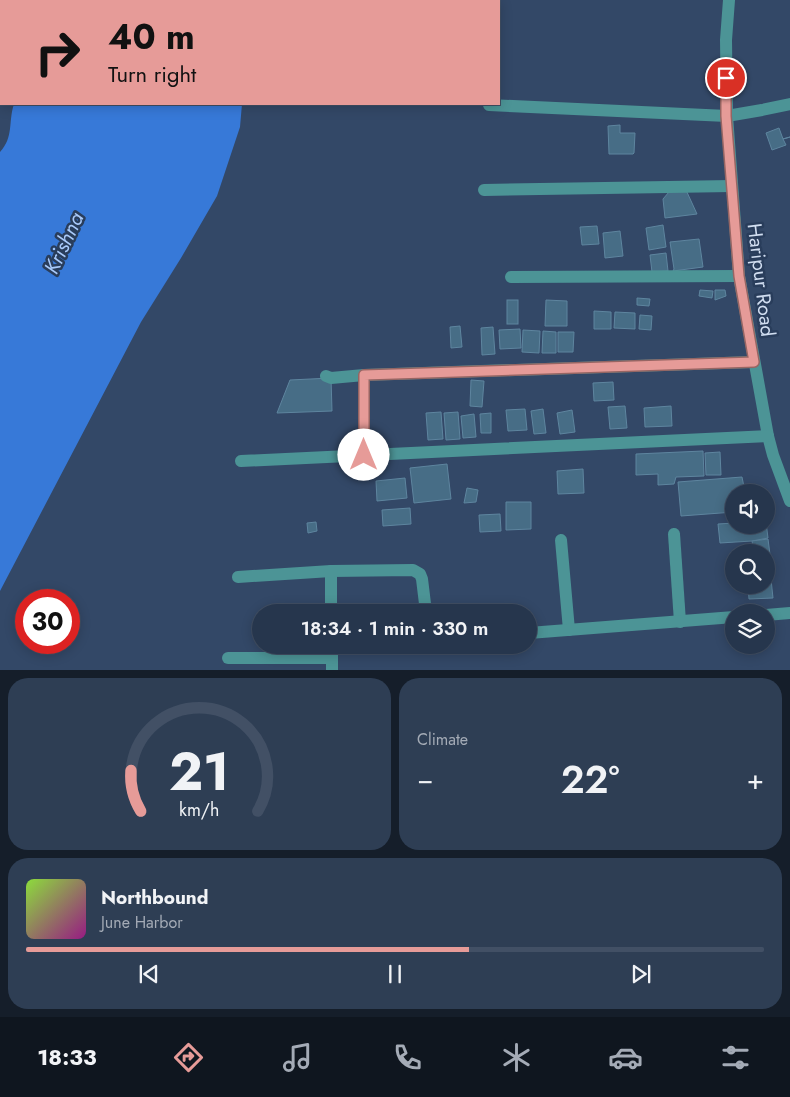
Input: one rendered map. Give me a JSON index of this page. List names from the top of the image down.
{
  "streets": {
    "street": ["Haripur Road"]
  },
  "water": ["Krishna"],
  "page": {
    "turn": ["40 m", "Turn right"],
    "limit": "30",
    "trip": "18:34 · 1 min · 330 m",
    "tile": "Climate",
    "heat": ["−", "22°", "+"],
    "song": ["Northbound", "June Harbor"],
    "tabs": "18:33",
    "gauge": ["21", "km/h"]
  }
}
